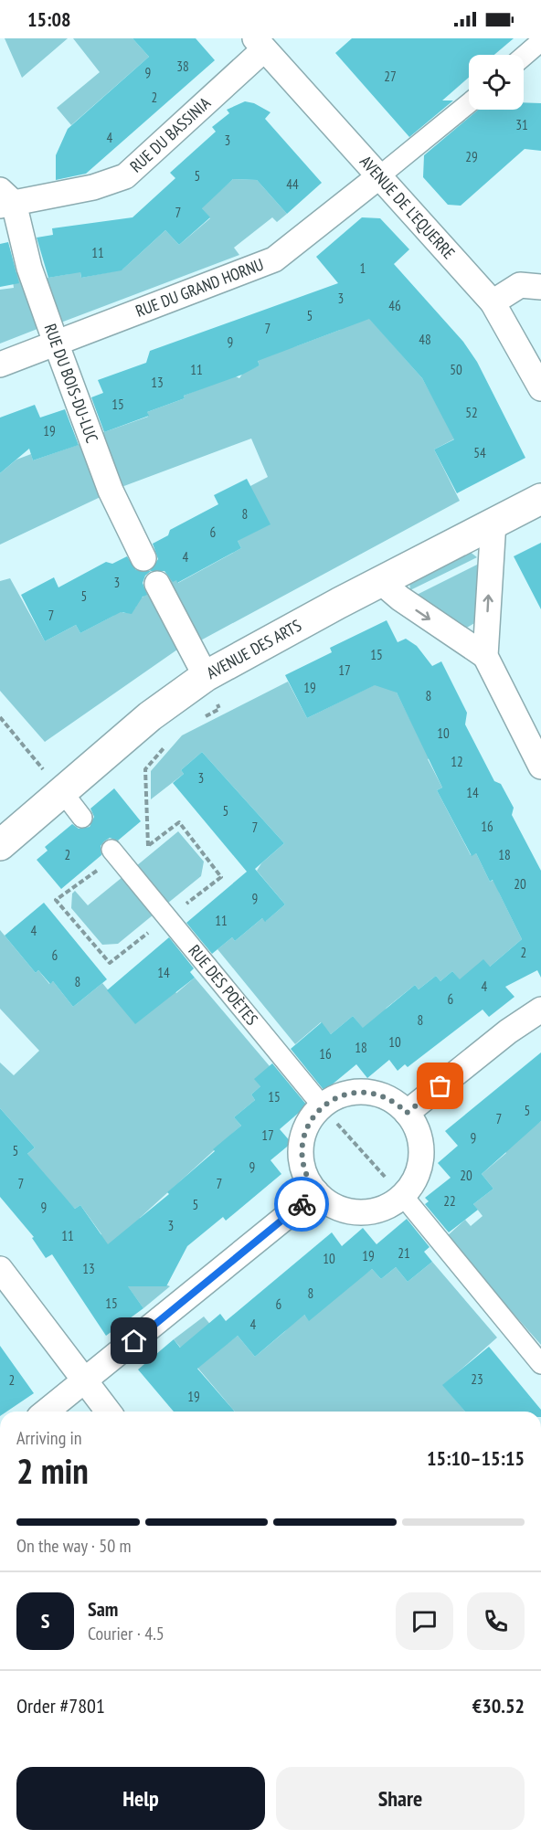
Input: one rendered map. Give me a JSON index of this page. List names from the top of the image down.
{
  "streets": {
    "street": [
      "RUE DU BASSINIA",
      "AVENUE DE L'EQUERRE",
      "RUE DU GRAND HORNU",
      "RUE DU BOIS-DU-LUC",
      "AVENUE DES ARTS",
      "RUE DES POÈTES"
    ]
  },
  "crossings": [
    ["RUE DU BASSINIA", "AVENUE DE L'EQUERRE"],
    ["RUE DU BASSINIA", "RUE DU BOIS-DU-LUC"],
    ["AVENUE DE L'EQUERRE", "RUE DU GRAND HORNU"],
    ["RUE DU GRAND HORNU", "RUE DU BOIS-DU-LUC"]
  ],
  "house_numbers": [
    "38",
    "9",
    "27",
    "2",
    "31",
    "4",
    "3",
    "29",
    "5",
    "44",
    "7",
    "11",
    "1",
    "3",
    "46",
    "5",
    "7",
    "48",
    "9",
    "11",
    "50",
    "13",
    "15",
    "52",
    "19",
    "54",
    "8",
    "6",
    "4",
    "3",
    "5",
    "7",
    "15",
    "17",
    "19",
    "8",
    "10",
    "12",
    "3",
    "14",
    "5",
    "16",
    "7",
    "2",
    "18",
    "20",
    "9",
    "11",
    "4",
    "2",
    "6",
    "14",
    "8",
    "4",
    "6",
    "8",
    "10",
    "18",
    "16",
    "15",
    "5",
    "7",
    "17",
    "9",
    "5",
    "9",
    "20",
    "7",
    "7",
    "22",
    "5",
    "9",
    "3",
    "11",
    "21",
    "19",
    "10",
    "13",
    "8",
    "15",
    "6",
    "4",
    "23",
    "2",
    "19"
  ],
  "page": {
    "status": "15:08",
    "heading": ["2 min", "Arriving in", "15:10–15:15"],
    "panel": [
      "Sam",
      "Courier · 4.5",
      "Order #7801",
      "€30.52"
    ],
    "bar": "On the way · 50 m",
    "round": "S",
    "buttons": ["Help", "Share"]
  }
}
